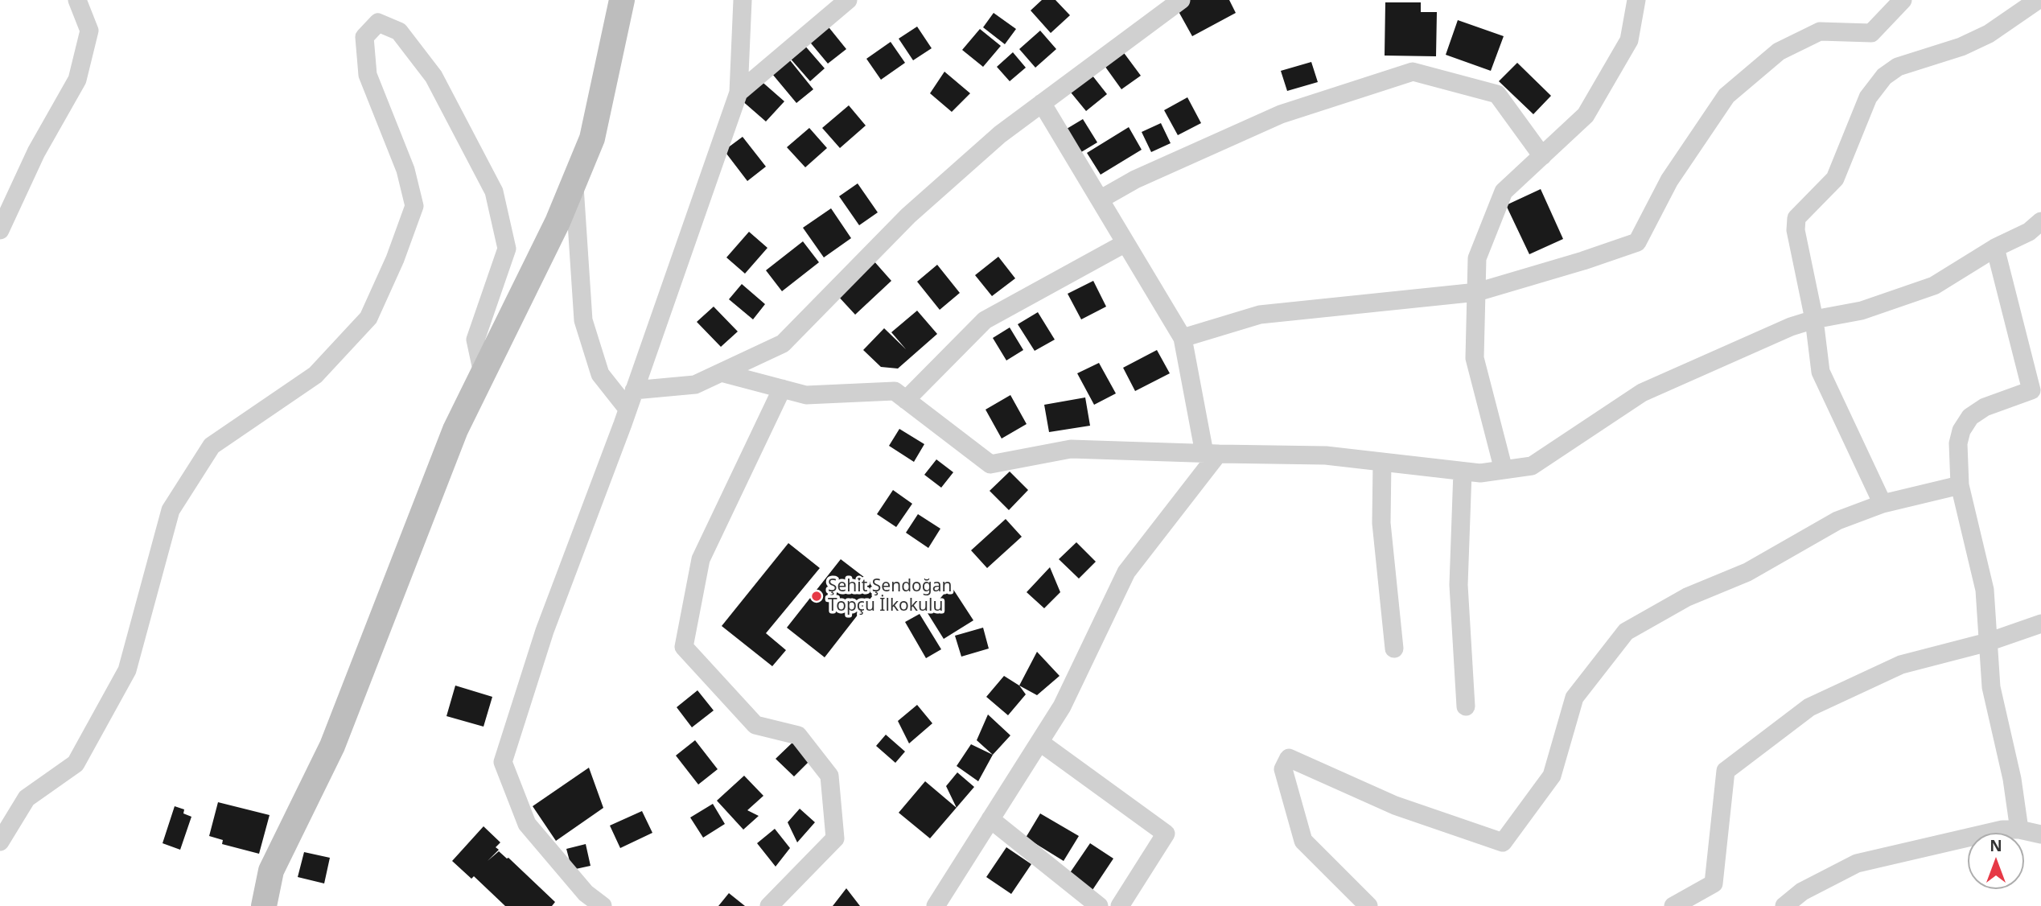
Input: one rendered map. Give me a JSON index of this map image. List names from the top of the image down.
{
  "places": ["Şehit Şendoğan Topçu İlkokulu"],
  "north": "top"
}
